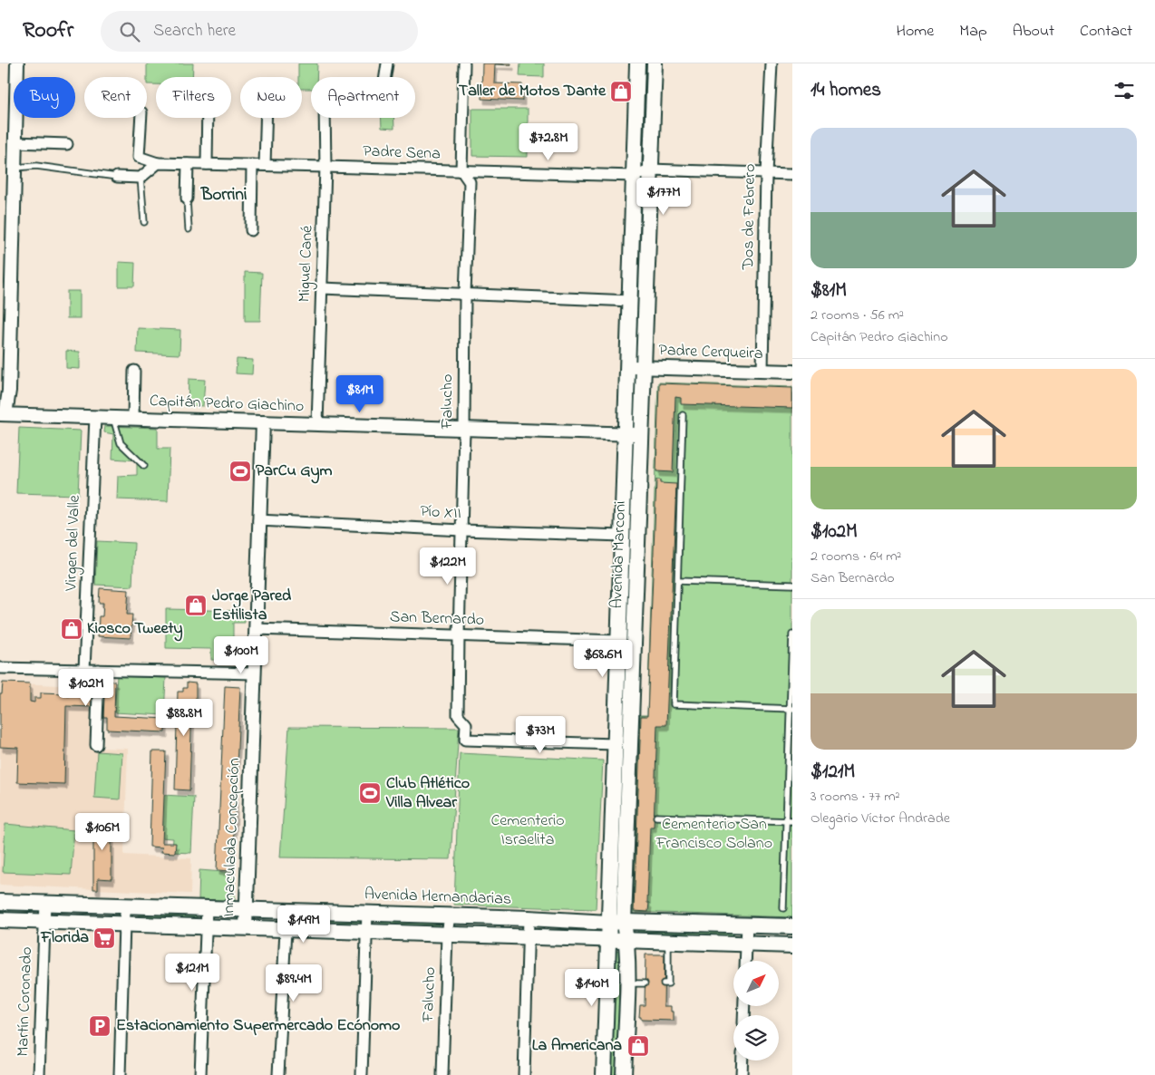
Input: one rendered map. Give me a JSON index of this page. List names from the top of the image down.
{
  "streets": {
    "main road": ["Avenida Marconi", "Avenida Hernandarias"],
    "street": [
      "Padre Sena",
      "Dos de Febrero",
      "Miguel Cané",
      "Padre Cerqueira",
      "Falucho",
      "Capitán Pedro Giachino",
      "Pío XII",
      "Virgen del Valle",
      "San Bernardo",
      "Inmaculada Concepción",
      "Martín Coronado"
    ]
  },
  "crossings": [
    ["Padre Sena", "Dos de Febrero"],
    ["Padre Sena", "Miguel Cané"],
    ["Padre Sena", "Falucho"],
    ["Padre Sena", "Avenida Marconi"],
    ["Dos de Febrero", "Padre Cerqueira"],
    ["Miguel Cané", "Capitán Pedro Giachino"],
    ["Padre Cerqueira", "Avenida Marconi"],
    ["Falucho", "Capitán Pedro Giachino"],
    ["Falucho", "Pío XII"],
    ["Falucho", "Avenida Marconi"],
    ["Falucho", "San Bernardo"],
    ["Falucho", "Avenida Hernandarias"],
    ["Capitán Pedro Giachino", "Virgen del Valle"],
    ["Capitán Pedro Giachino", "Avenida Marconi"],
    ["Capitán Pedro Giachino", "Inmaculada Concepción"],
    ["Pío XII", "Avenida Marconi"],
    ["Pío XII", "Inmaculada Concepción"],
    ["Avenida Marconi", "San Bernardo"],
    ["Avenida Marconi", "Avenida Hernandarias"],
    ["San Bernardo", "Inmaculada Concepción"],
    ["Inmaculada Concepción", "Avenida Hernandarias"],
    ["Avenida Hernandarias", "Martín Coronado"]
  ],
  "districts": ["Borrini"],
  "parks": ["Cementerio Israelita", "Cementerio San Francisco Solano"],
  "places": {
    "shop": [
      "Taller de Motos Dante",
      "Jorge Pared Estilista",
      "Kiosco Tweety",
      "La Americana"
    ],
    "sports": ["ParCu Gym", "Club Atlético Villa Alvear"],
    "supermarket": ["Florida"],
    "parking": ["Estacionamiento Supermercado Ecónomo"]
  },
  "north": "top right",
  "page": {
    "header": "Roofr",
    "search": "Search here",
    "nav": [
      "Home",
      "Map",
      "About",
      "Contact"
    ],
    "heading": "14 homes",
    "chip": [
      "Buy",
      "Rent",
      "Filters",
      "New",
      "Apartment"
    ],
    "list": [
      {
        "name": "$81M",
        "note": "2 rooms · 56 m² · Capitán Pedro Giachino"
      },
      {
        "name": "$102M",
        "note": "2 rooms · 64 m² · San Bernardo"
      },
      {
        "name": "$121M",
        "note": "3 rooms · 77 m² · Olegario Víctor Andrade"
      }
    ],
    "price": [
      "$72.8M",
      "$177M",
      "$81M",
      "$122M",
      "$100M",
      "$68.6M",
      "$102M",
      "$88.8M",
      "$73M",
      "$106M",
      "$149M",
      "$121M",
      "$89.4M",
      "$140M"
    ]
  }
}
